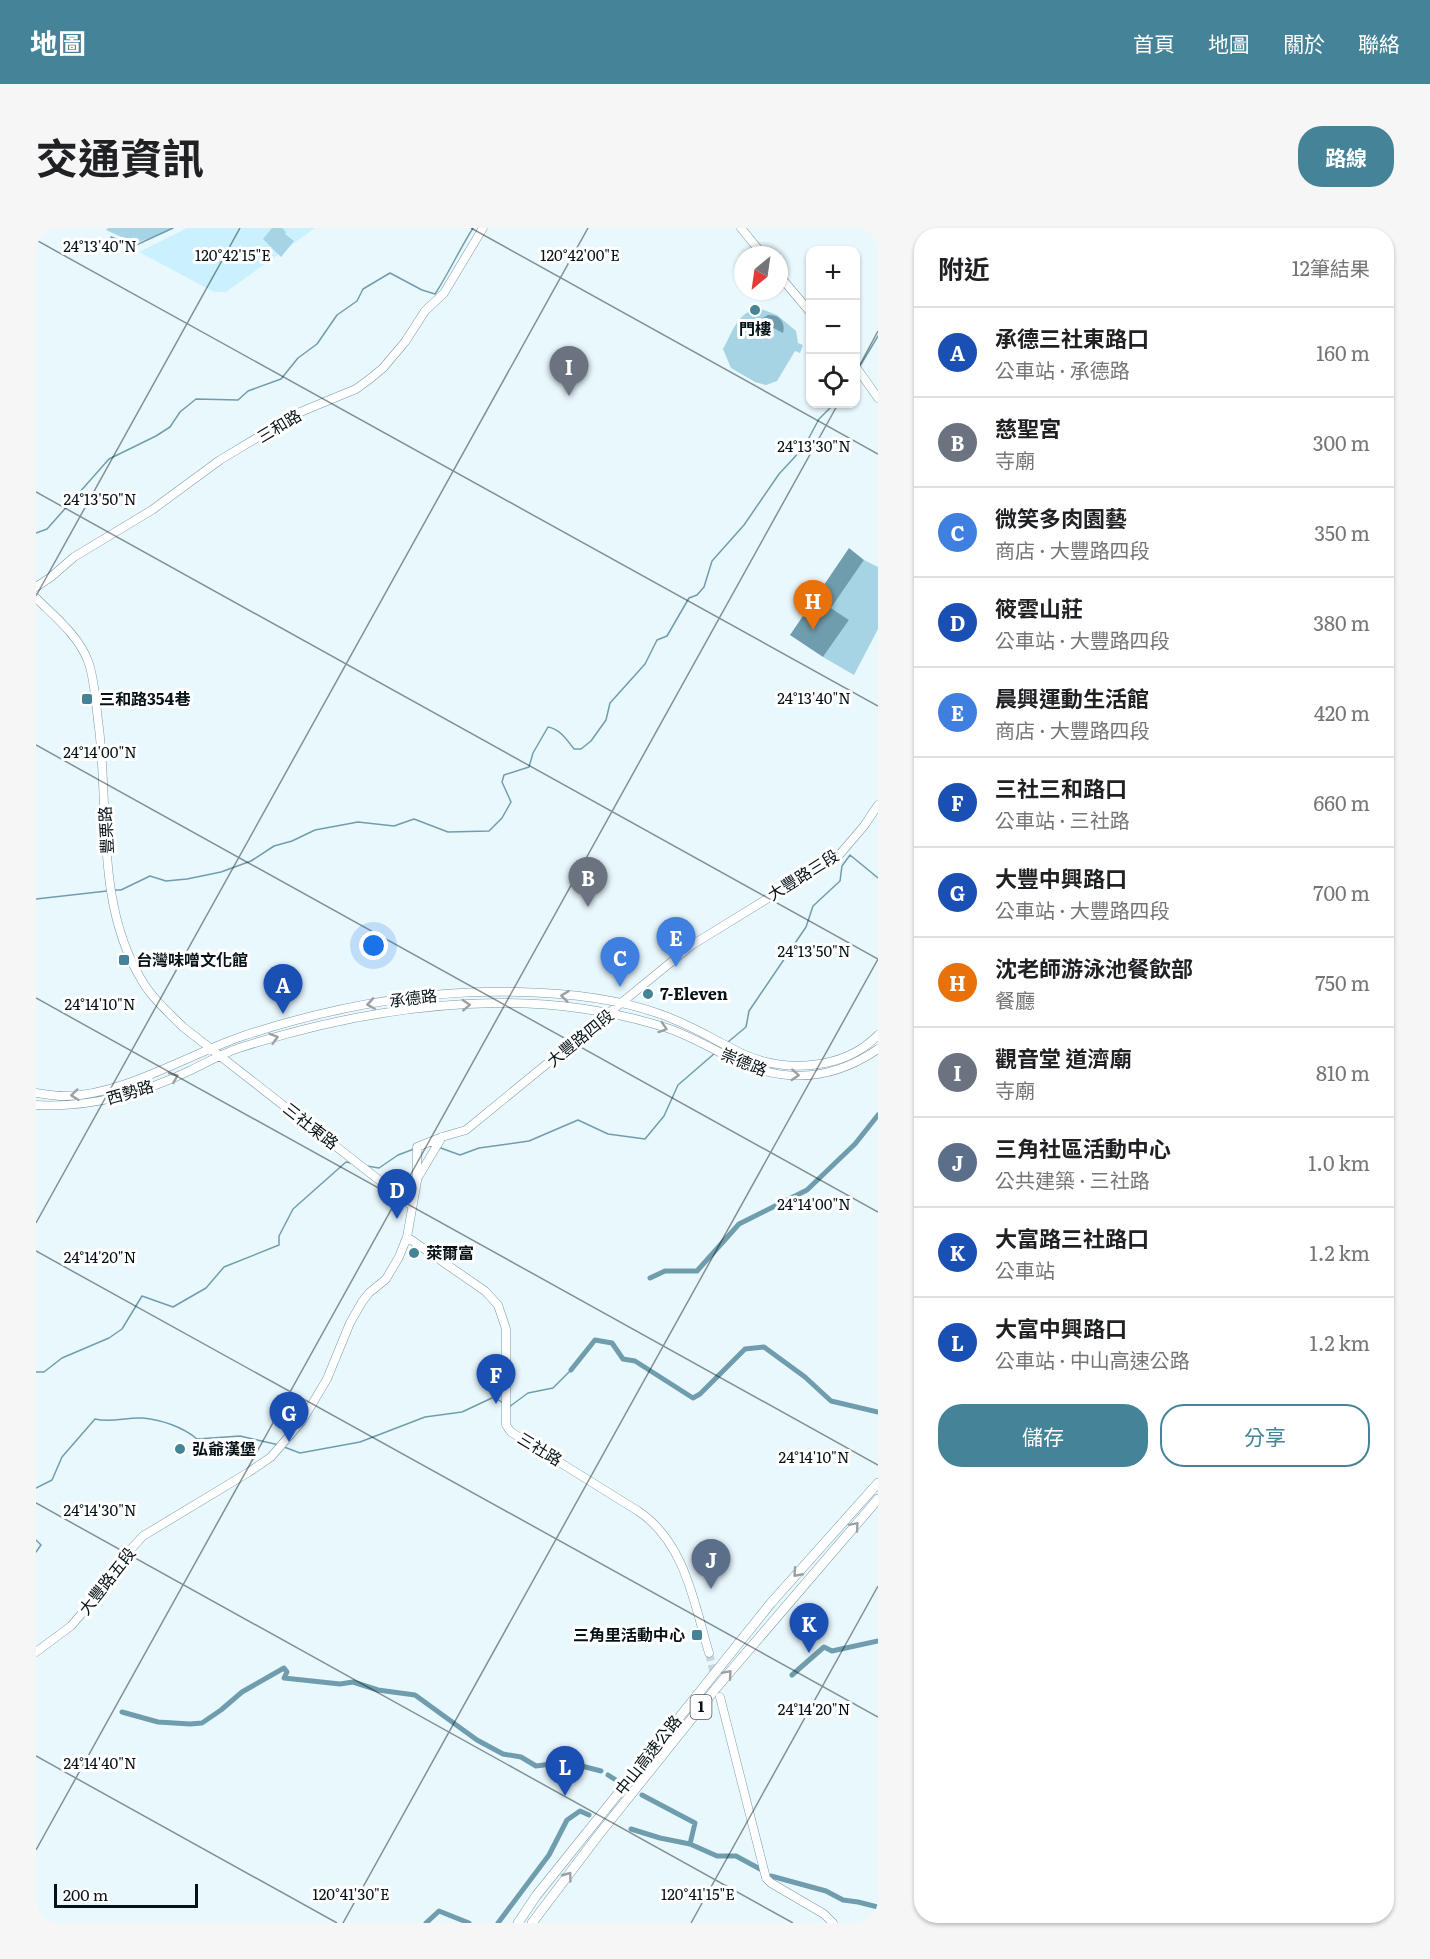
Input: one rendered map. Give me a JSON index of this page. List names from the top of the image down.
{
  "streets": {
    "highway": ["1", "中山高速公路"],
    "street": [
      "三和路",
      "豐栗路",
      "大豐路三段",
      "承德路",
      "大豐路四段",
      "崇德路",
      "西勢路",
      "三社東路",
      "三社路",
      "大豐路五段"
    ]
  },
  "crossings": [
    ["豐栗路", "承德路"],
    ["豐栗路", "西勢路"],
    ["豐栗路", "三社東路"],
    ["大豐路三段", "大豐路四段"],
    ["承德路", "大豐路四段"],
    ["承德路", "崇德路"],
    ["承德路", "西勢路"],
    ["承德路", "三社東路"],
    ["大豐路四段", "崇德路"],
    ["大豐路四段", "三社東路"],
    ["大豐路四段", "三社路"],
    ["大豐路四段", "大豐路五段"],
    ["西勢路", "三社東路"]
  ],
  "places": {
    "other": [
      "門樓",
      "7-Eleven",
      "萊爾富",
      "弘爺漢堡"
    ],
    "transit": ["三和路354巷", "台灣味噌文化館", "三角里活動中心"]
  },
  "scale_bar": "200 m",
  "north": "bottom left",
  "page": {
    "header": "地圖",
    "nav": [
      "首頁",
      "地圖",
      "關於",
      "聯絡"
    ],
    "title": "交通資訊",
    "buttons": [
      "路線",
      ["儲存", "分享"]
    ],
    "heading": ["附近", "12筆結果"],
    "map_buttons": ["+", "−"],
    "list": [
      {
        "mark": "A",
        "name": "承德三社東路口",
        "note": "公車站 · 承德路",
        "value": "160 m"
      },
      {
        "mark": "B",
        "name": "慈聖宮",
        "note": "寺廟",
        "value": "300 m"
      },
      {
        "mark": "C",
        "name": "微笑多肉園藝",
        "note": "商店 · 大豐路四段",
        "value": "350 m"
      },
      {
        "mark": "D",
        "name": "筱雲山莊",
        "note": "公車站 · 大豐路四段",
        "value": "380 m"
      },
      {
        "mark": "E",
        "name": "晨興運動生活館",
        "note": "商店 · 大豐路四段",
        "value": "420 m"
      },
      {
        "mark": "F",
        "name": "三社三和路口",
        "note": "公車站 · 三社路",
        "value": "660 m"
      },
      {
        "mark": "G",
        "name": "大豐中興路口",
        "note": "公車站 · 大豐路四段",
        "value": "700 m"
      },
      {
        "mark": "H",
        "name": "沈老師游泳池餐飲部",
        "note": "餐廳",
        "value": "750 m"
      },
      {
        "mark": "I",
        "name": "觀音堂 道濟廟",
        "note": "寺廟",
        "value": "810 m"
      },
      {
        "mark": "J",
        "name": "三角社區活動中心",
        "note": "公共建築 · 三社路",
        "value": "1.0 km"
      },
      {
        "mark": "K",
        "name": "大富路三社路口",
        "note": "公車站",
        "value": "1.2 km"
      },
      {
        "mark": "L",
        "name": "大富中興路口",
        "note": "公車站 · 中山高速公路",
        "value": "1.2 km"
      }
    ],
    "pins": [
      "I",
      "H",
      "B",
      "E",
      "C",
      "A",
      "D",
      "F",
      "G",
      "J",
      "K",
      "L"
    ],
    "scale": "200 m"
  },
  "coordinates": [
    "24°13'40\"N",
    "120°42'15\"E",
    "120°42'00\"E",
    "24°13'30\"N",
    "24°13'50\"N",
    "24°14'00\"N",
    "24°14'10\"N",
    "24°14'20\"N",
    "24°14'30\"N",
    "24°14'40\"N",
    "120°41'30\"E",
    "120°41'15\"E"
  ]
}
